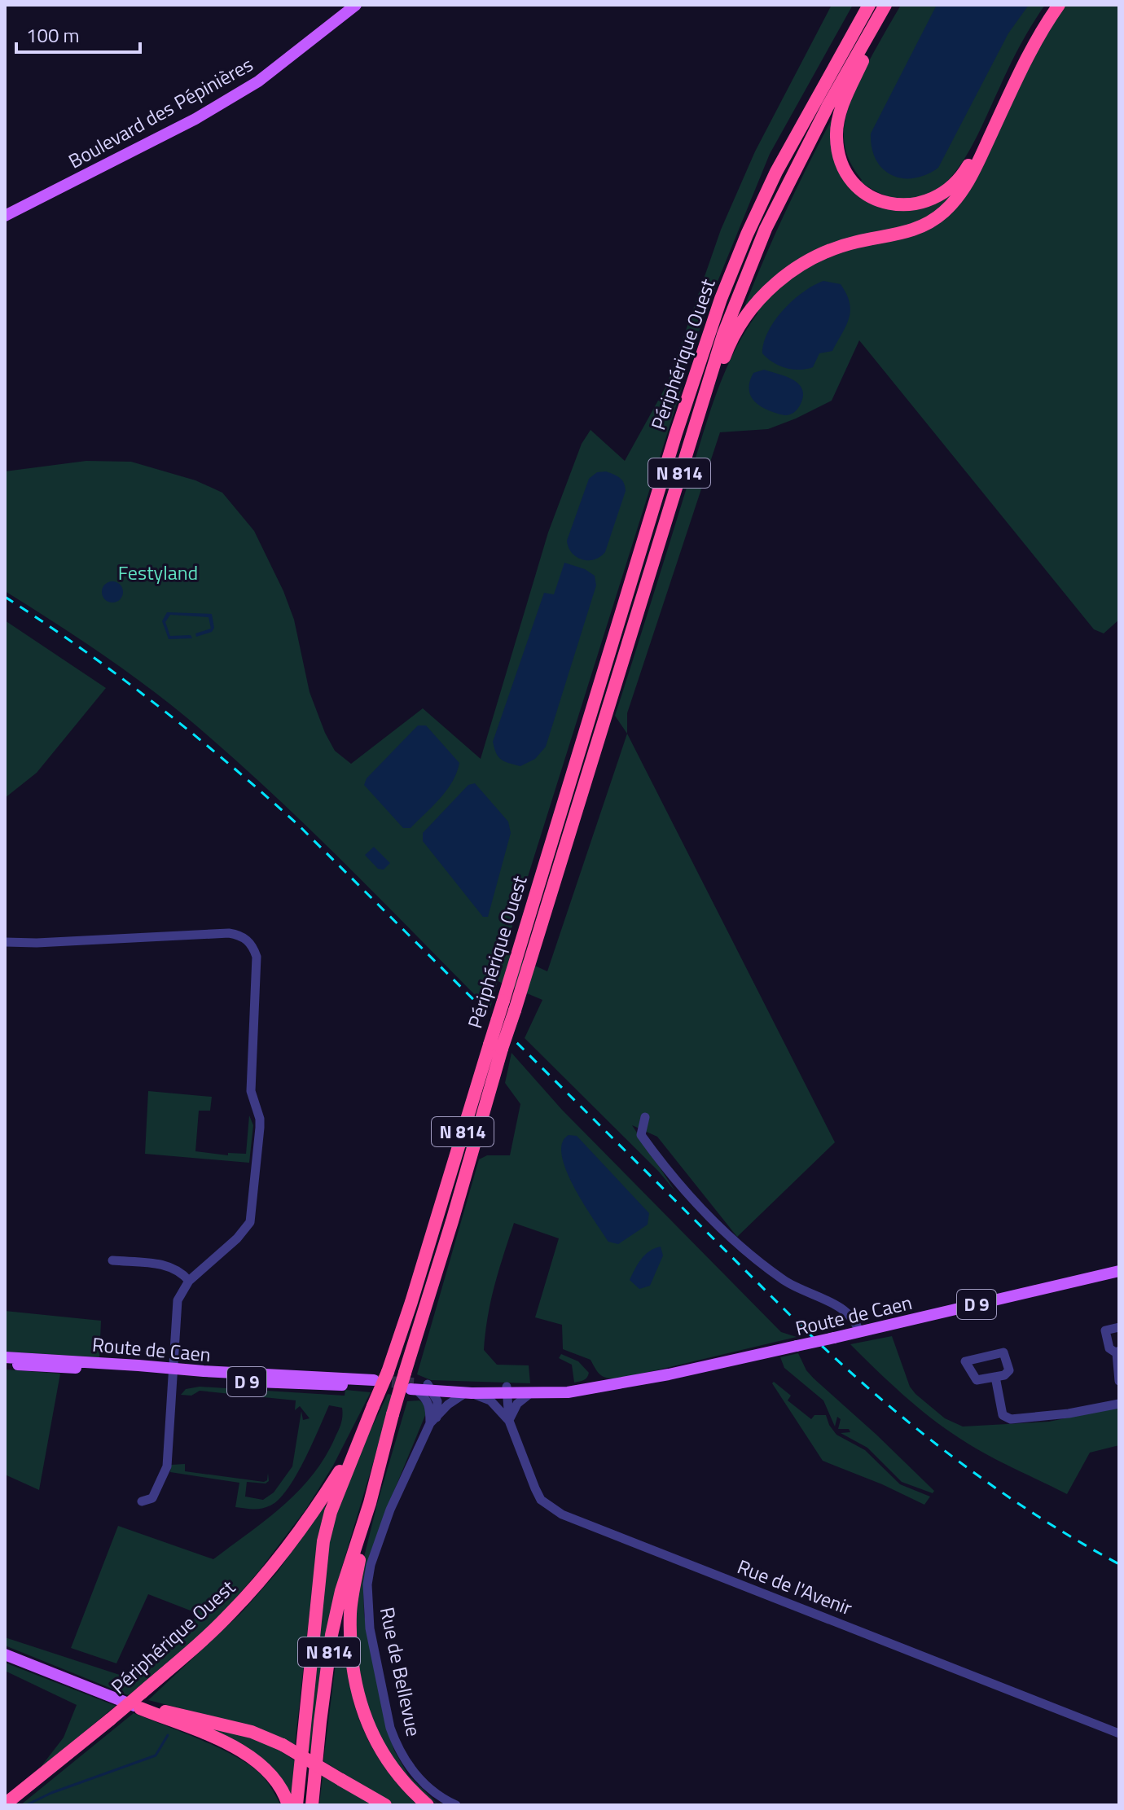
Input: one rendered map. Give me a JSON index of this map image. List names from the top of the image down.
{
  "streets": {
    "highway": ["Périphérique Ouest", "N 814"],
    "main road": ["Boulevard des Pépinières", "D 9", "Route de Caen"],
    "street": ["Rue de l'Avenir", "Rue de Bellevue"]
  },
  "crossings": [
    ["Périphérique Ouest", "Route de Caen"],
    ["Route de Caen", "Rue de l'Avenir"],
    ["Route de Caen", "Rue de Bellevue"]
  ],
  "parks": ["Festyland"],
  "scale_bar": "100 m"
}
